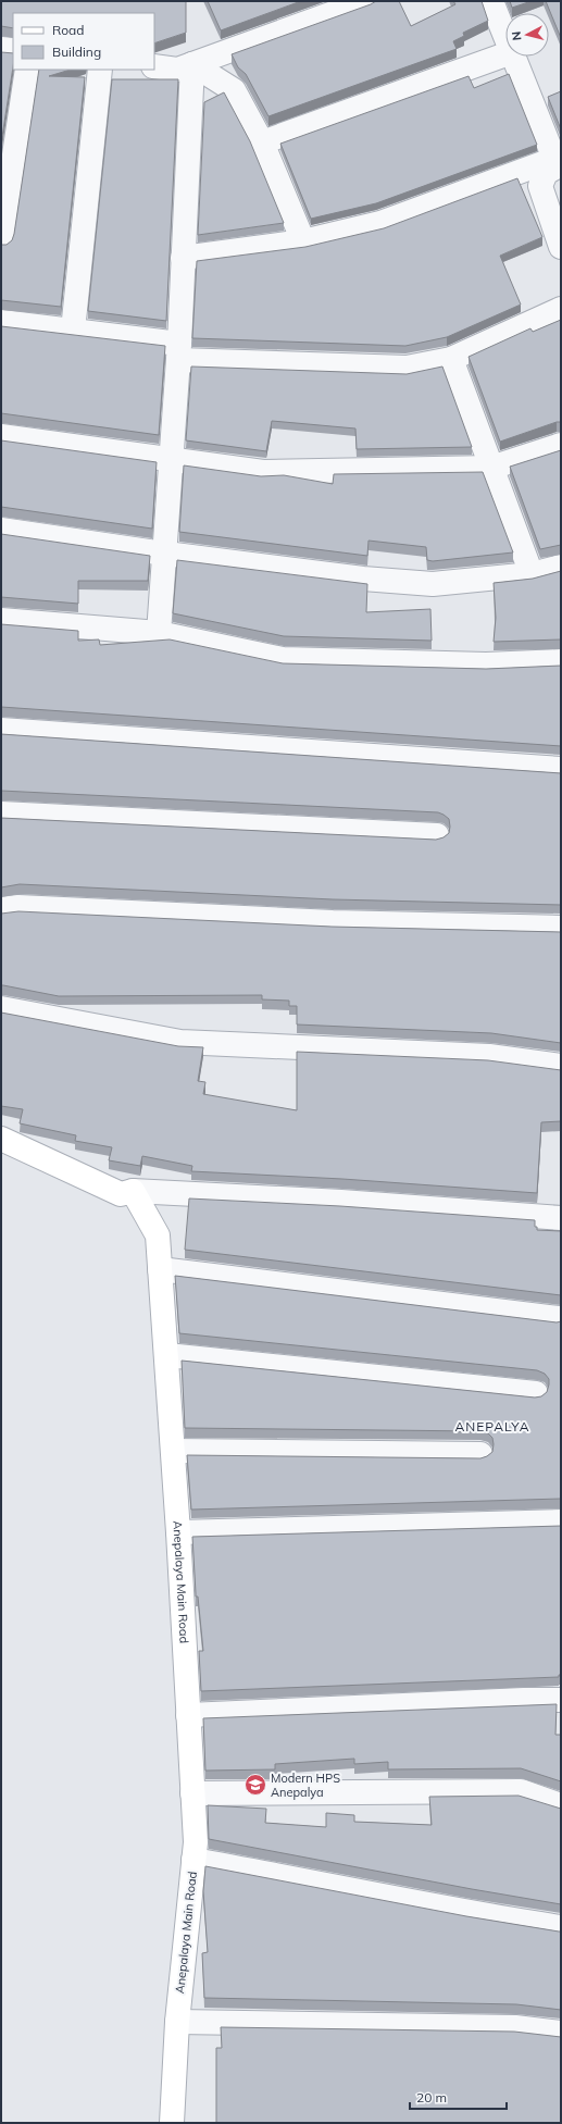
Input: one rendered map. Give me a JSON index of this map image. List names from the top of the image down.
{
  "streets": {
    "street": ["Anepalaya Main Road"]
  },
  "districts": ["ANEPALYA"],
  "places": {
    "school or university": ["Modern HPS Anepalya"]
  },
  "legend": ["Road", "Building"],
  "scale_bar": "20 m",
  "north": "left"
}
